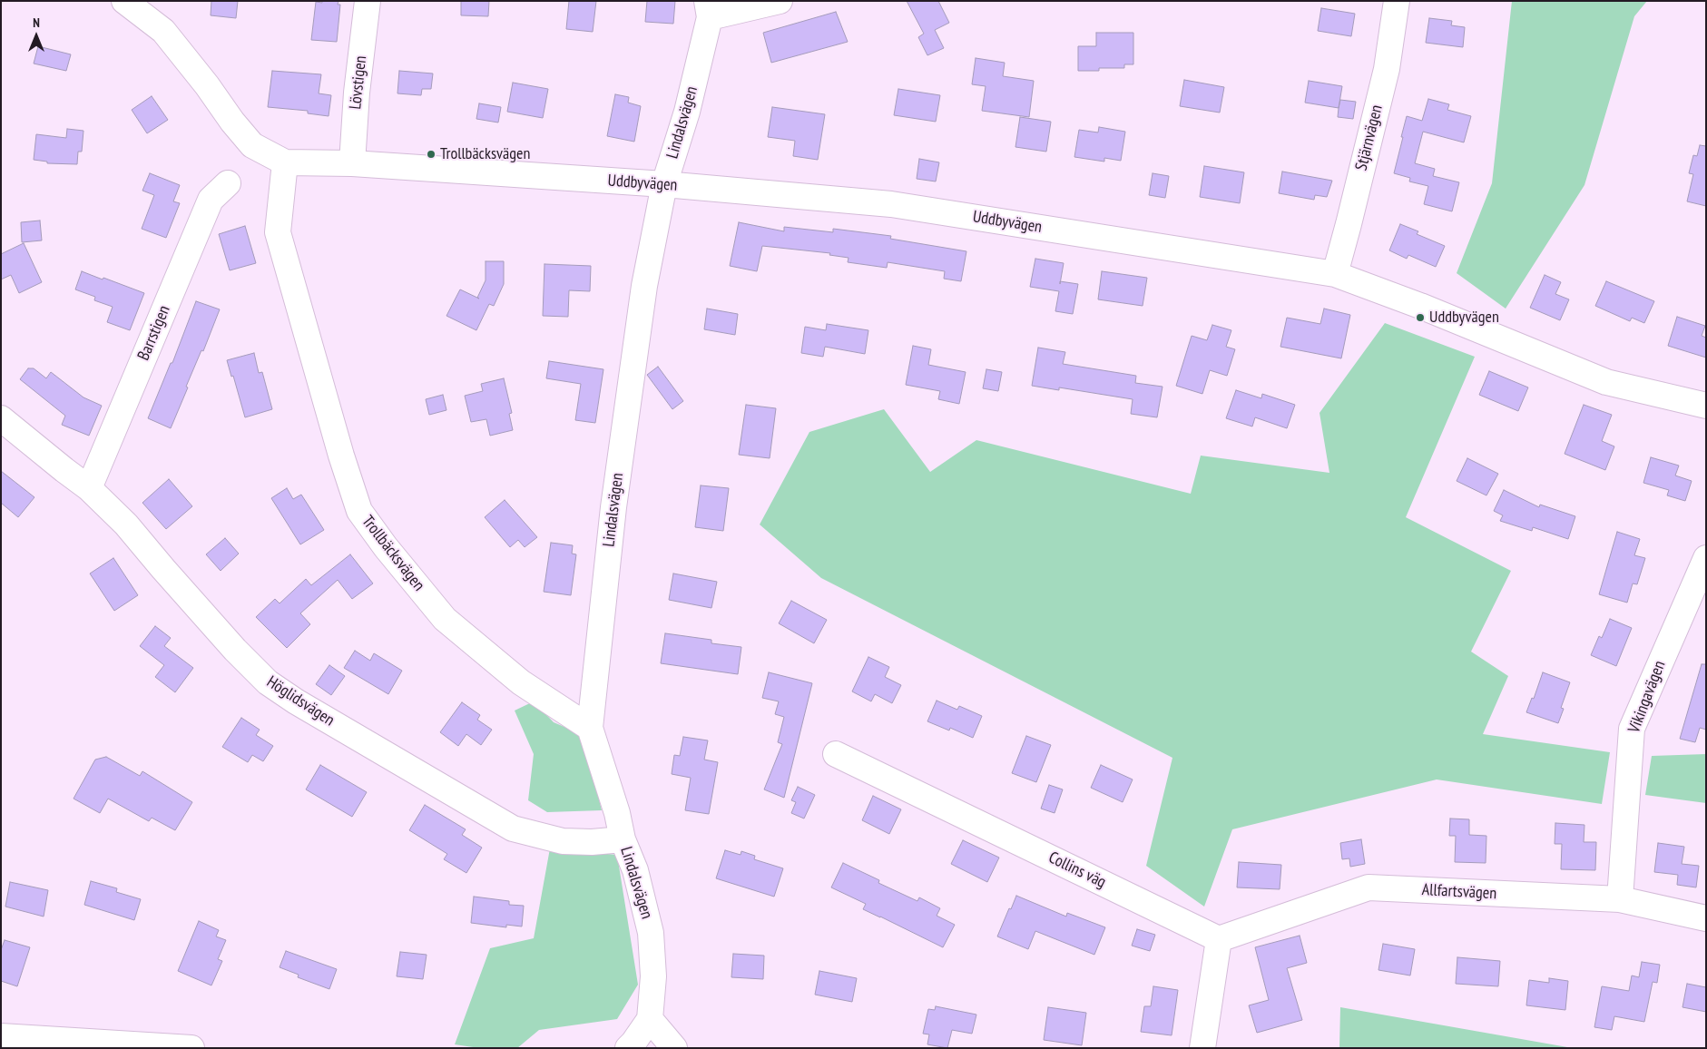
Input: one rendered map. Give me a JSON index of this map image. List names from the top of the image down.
{
  "streets": {
    "street": [
      "Lövstigen",
      "Lindalsvägen",
      "Stjärnvägen",
      "Uddbyvägen",
      "Barrstigen",
      "Trollbäcksvägen",
      "Vikingavägen",
      "Höglidsvägen",
      "Collins väg",
      "Allfartsvägen"
    ]
  },
  "crossings": [
    ["Lövstigen", "Uddbyvägen"],
    ["Lindalsvägen", "Uddbyvägen"],
    ["Lindalsvägen", "Trollbäcksvägen"],
    ["Lindalsvägen", "Höglidsvägen"],
    ["Stjärnvägen", "Uddbyvägen"],
    ["Uddbyvägen", "Trollbäcksvägen"],
    ["Barrstigen", "Höglidsvägen"],
    ["Vikingavägen", "Allfartsvägen"],
    ["Collins väg", "Allfartsvägen"]
  ],
  "places": ["Trollbäcksvägen", "Uddbyvägen"],
  "north": "top"
}
